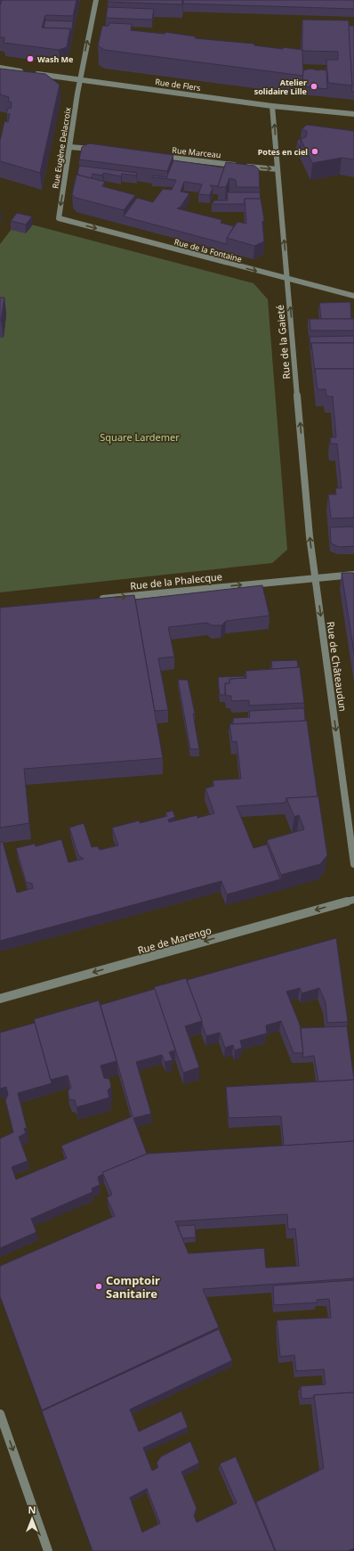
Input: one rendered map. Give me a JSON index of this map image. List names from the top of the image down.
{
  "streets": {
    "street": [
      "Rue de Flers",
      "Rue Eugène Delacroix",
      "Rue Marceau",
      "Rue de la Fontaine",
      "Rue de la Gaieté",
      "Rue de la Phalecque",
      "Rue de Châteaudun",
      "Rue de Marengo"
    ]
  },
  "crossings": [
    ["Rue de Flers", "Rue Eugène Delacroix"],
    ["Rue de Flers", "Rue de la Gaieté"],
    ["Rue Eugène Delacroix", "Rue de la Fontaine"],
    ["Rue Marceau", "Rue de la Gaieté"],
    ["Rue de la Fontaine", "Rue de la Gaieté"],
    ["Rue de la Gaieté", "Rue de la Phalecque"],
    ["Rue de la Gaieté", "Rue de Châteaudun"],
    ["Rue de la Phalecque", "Rue de Châteaudun"]
  ],
  "one_way": [
    "Rue Marceau",
    "Rue de la Fontaine",
    "Rue de la Gaieté",
    "Rue de la Phalecque",
    "Rue de Châteaudun",
    "Rue de Marengo"
  ],
  "parks": ["Square Lardemer"],
  "places": [
    "Wash Me",
    "Atelier solidaire Lille",
    "Potes en ciel",
    "Comptoir Sanitaire"
  ],
  "north": "top"
}
